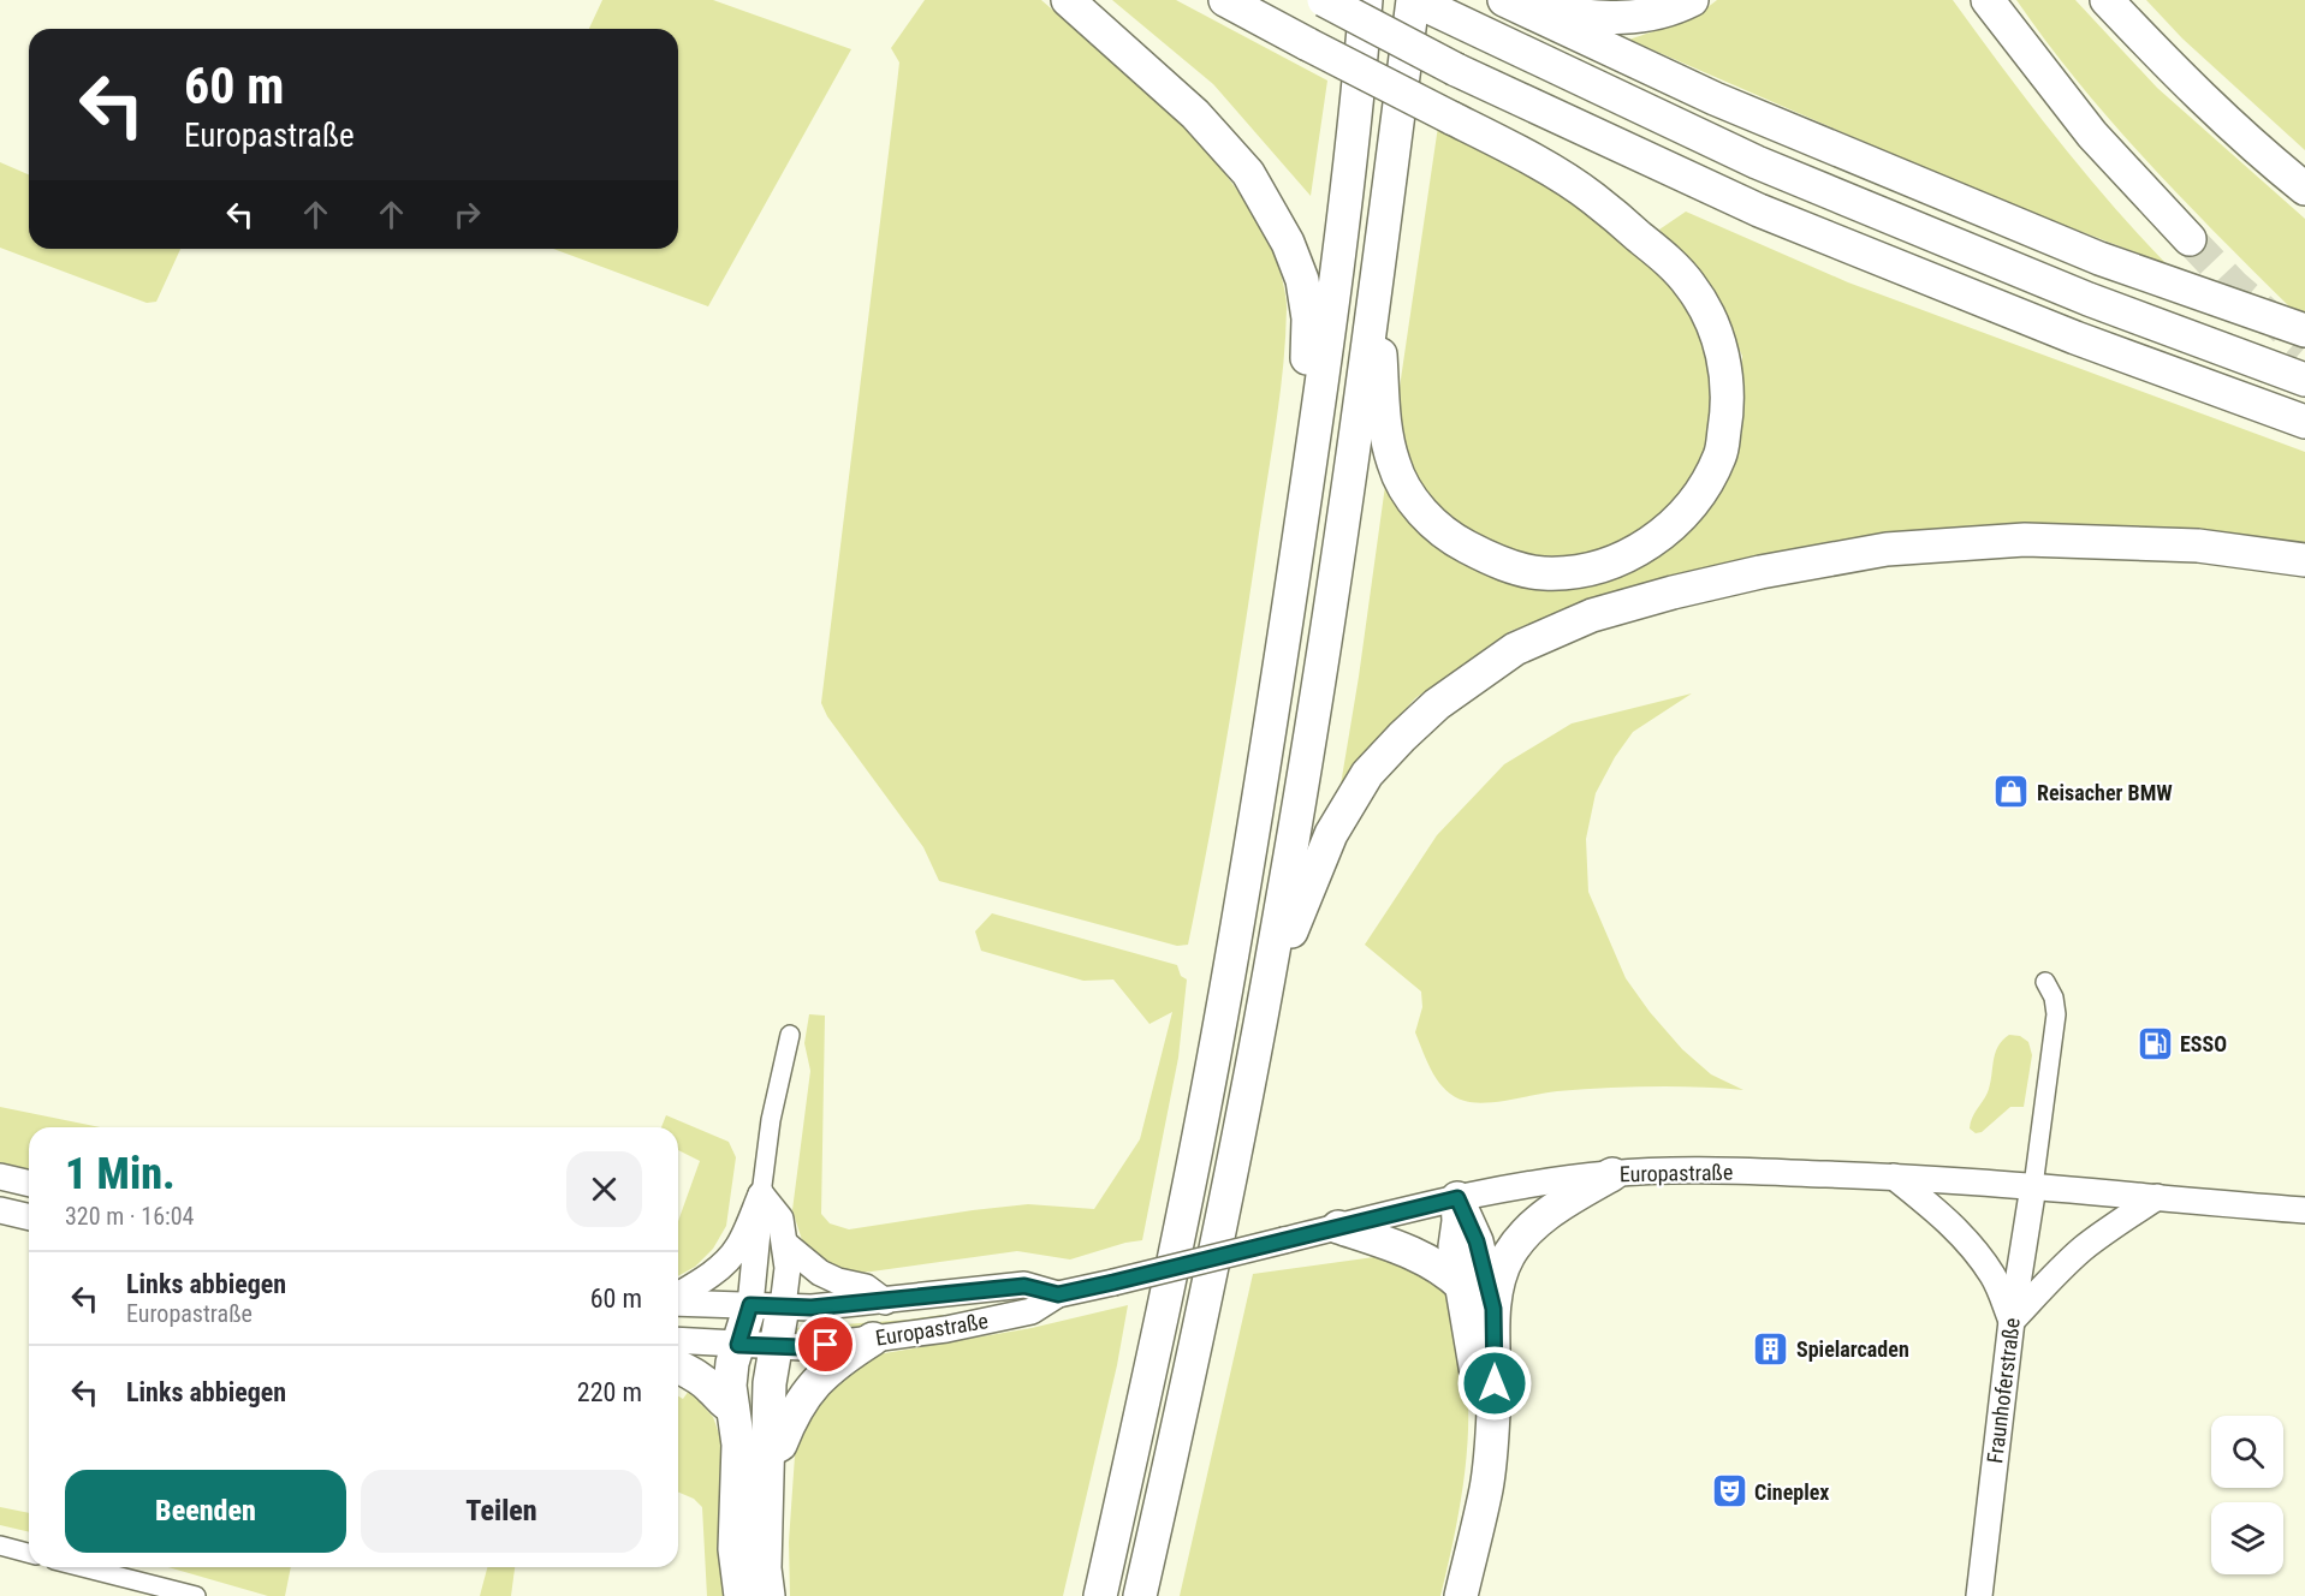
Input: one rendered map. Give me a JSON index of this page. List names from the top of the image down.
{
  "streets": {
    "main road": ["Europastraße", "Fraunhoferstraße"]
  },
  "crossings": [
    ["Europastraße", "Fraunhoferstraße"]
  ],
  "places": {
    "shop": ["Reisacher BMW"],
    "fuel station": ["ESSO"],
    "building": ["Spielarcaden"],
    "theatre": ["Cineplex"]
  },
  "page": {
    "turn": ["60 m", "Europastraße"],
    "heading": ["1 Min.", "320 m · 16:04"],
    "list": [
      {
        "name": "Links abbiegen",
        "note": "Europastraße",
        "value": "60 m"
      },
      {
        "name": "Links abbiegen",
        "value": "220 m"
      }
    ],
    "buttons": ["Beenden", "Teilen"]
  }
}
